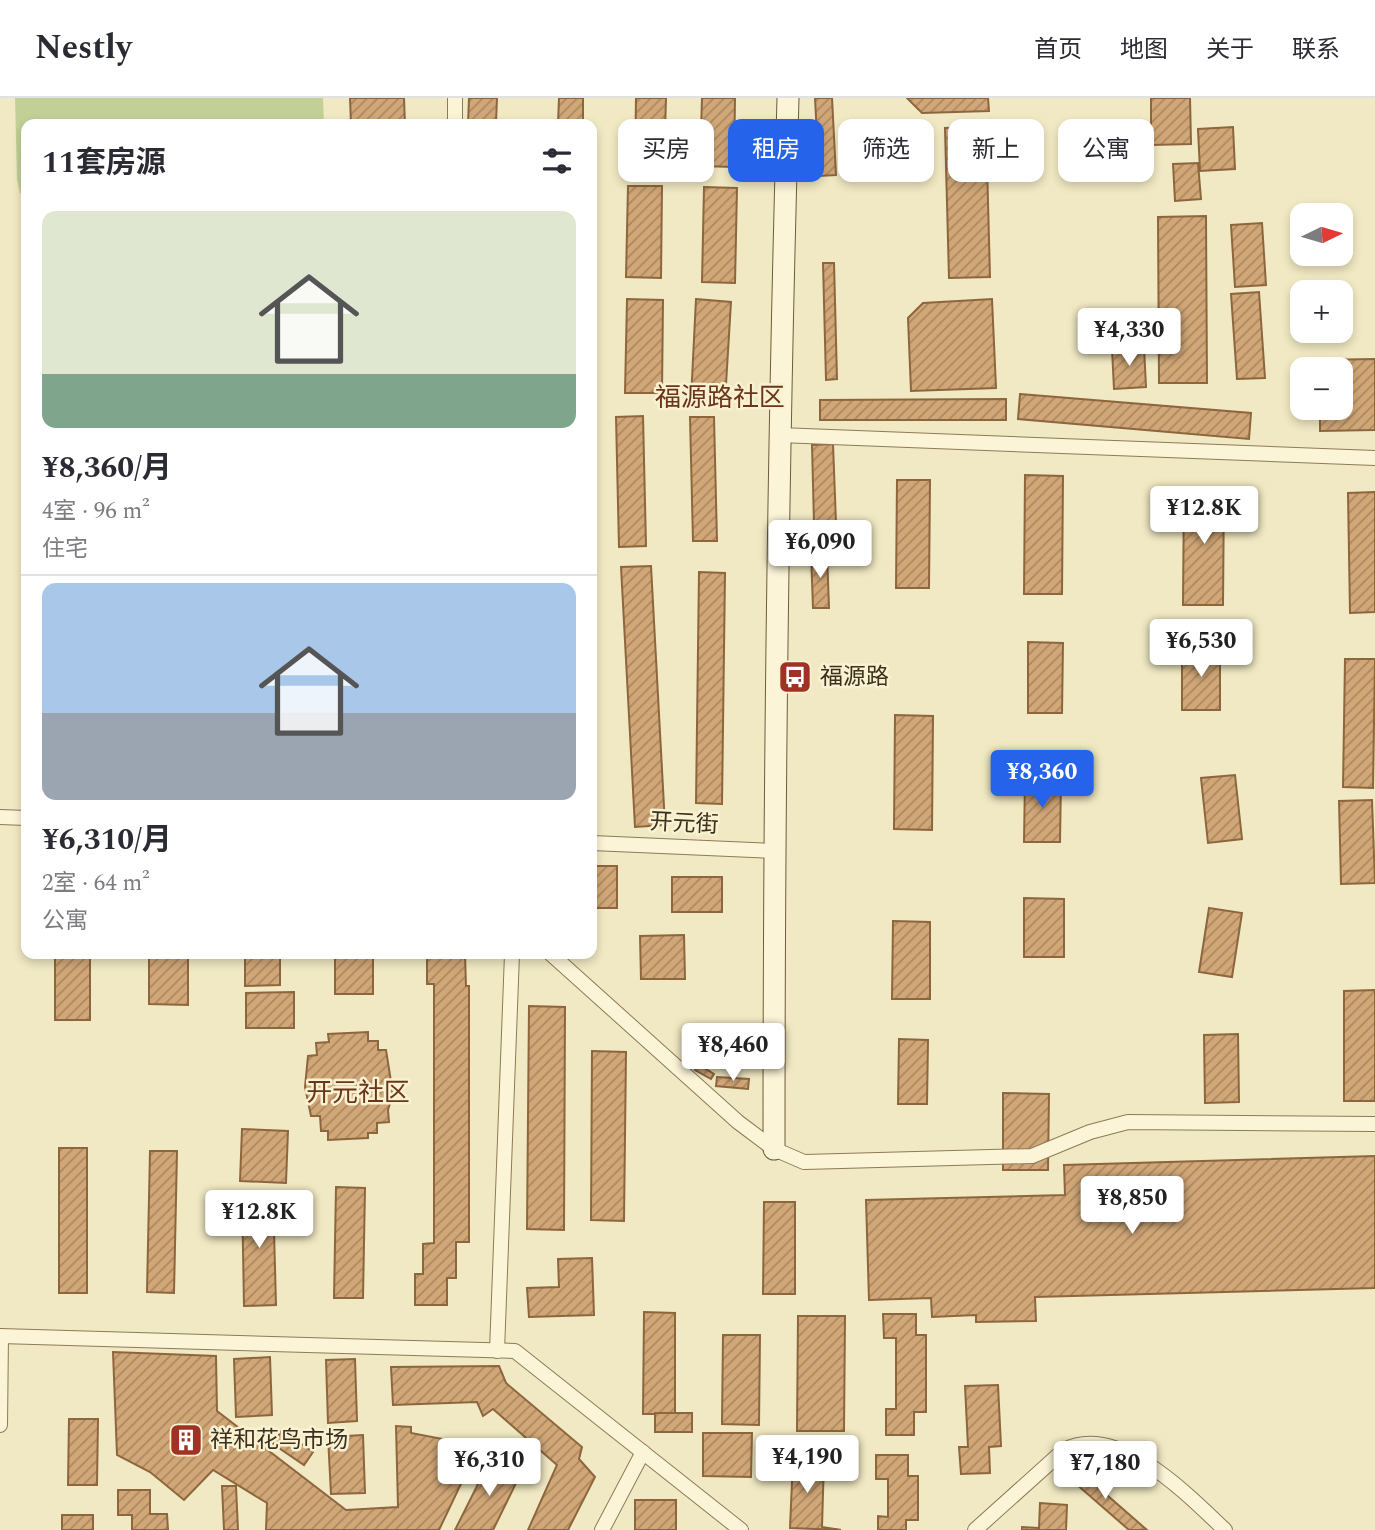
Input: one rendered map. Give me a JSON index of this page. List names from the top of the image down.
{
  "streets": {
    "street": ["开元街"]
  },
  "districts": ["福源路社区", "开元社区"],
  "places": {
    "bus stop": ["福源路"],
    "building": ["祥和花鸟市场"]
  },
  "north": "right",
  "page": {
    "header": "Nestly",
    "nav": [
      "首页",
      "地图",
      "关于",
      "联系"
    ],
    "chip": [
      "买房",
      "租房",
      "筛选",
      "新上",
      "公寓"
    ],
    "heading": "11套房源",
    "map_buttons": ["+", "−"],
    "list": [
      {
        "name": "¥8,360/月",
        "note": "4室 · 96 m² · 住宅"
      },
      {
        "name": "¥6,310/月",
        "note": "2室 · 64 m² · 公寓"
      }
    ],
    "price": [
      "¥4,330",
      "¥12.8K",
      "¥6,090",
      "¥6,530",
      "¥8,360",
      "¥8,460",
      "¥8,850",
      "¥12.8K",
      "¥4,190",
      "¥6,310",
      "¥7,180"
    ]
  }
}
